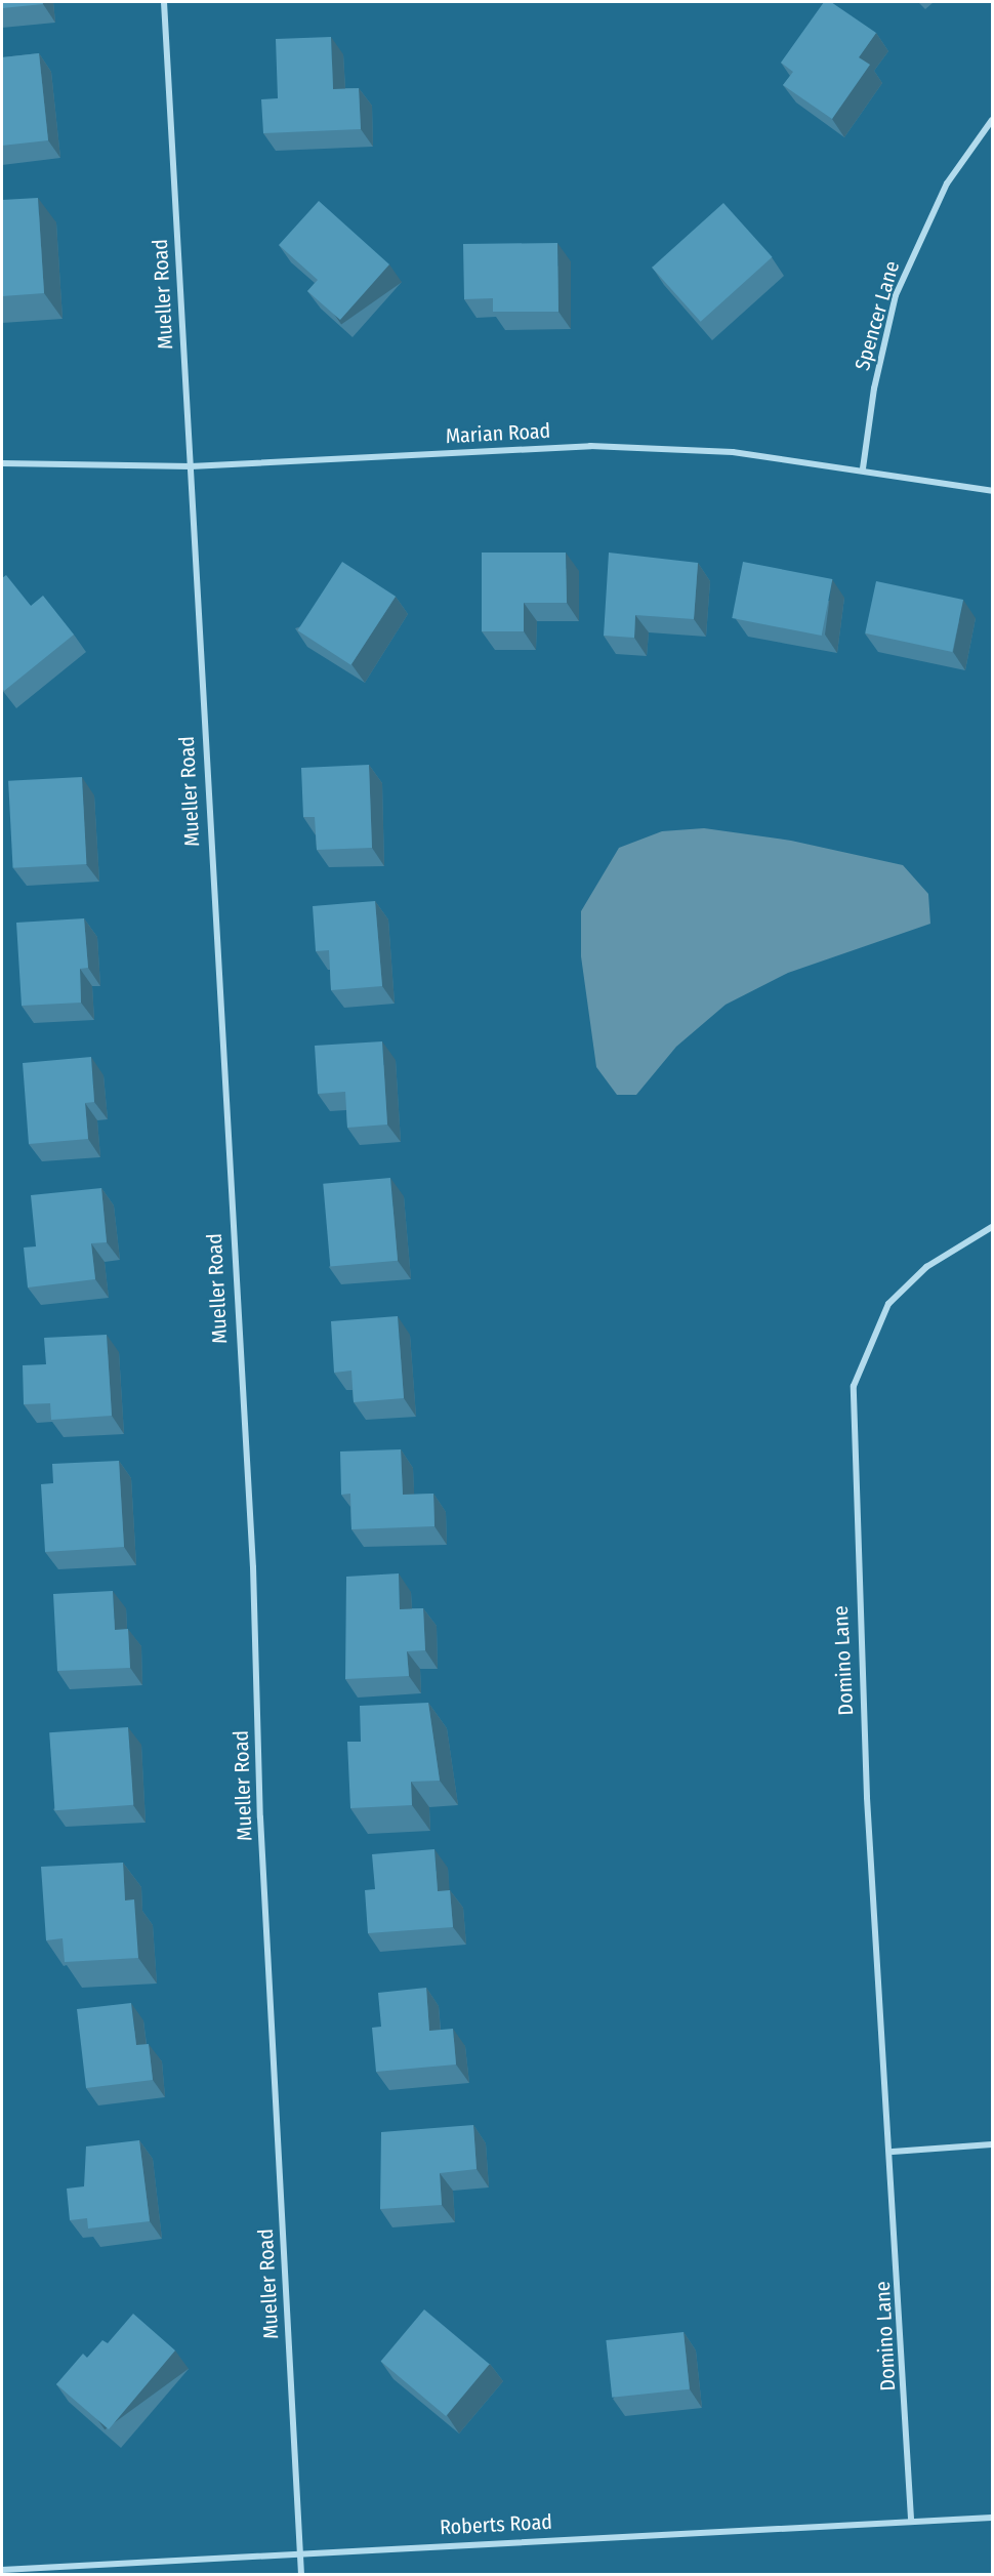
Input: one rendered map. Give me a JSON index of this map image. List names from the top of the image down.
{
  "streets": {
    "street": [
      "Mueller Road",
      "Spencer Lane",
      "Marian Road",
      "Domino Lane",
      "Roberts Road"
    ]
  },
  "crossings": [
    ["Mueller Road", "Marian Road"],
    ["Mueller Road", "Roberts Road"],
    ["Spencer Lane", "Marian Road"],
    ["Domino Lane", "Roberts Road"]
  ]
}
